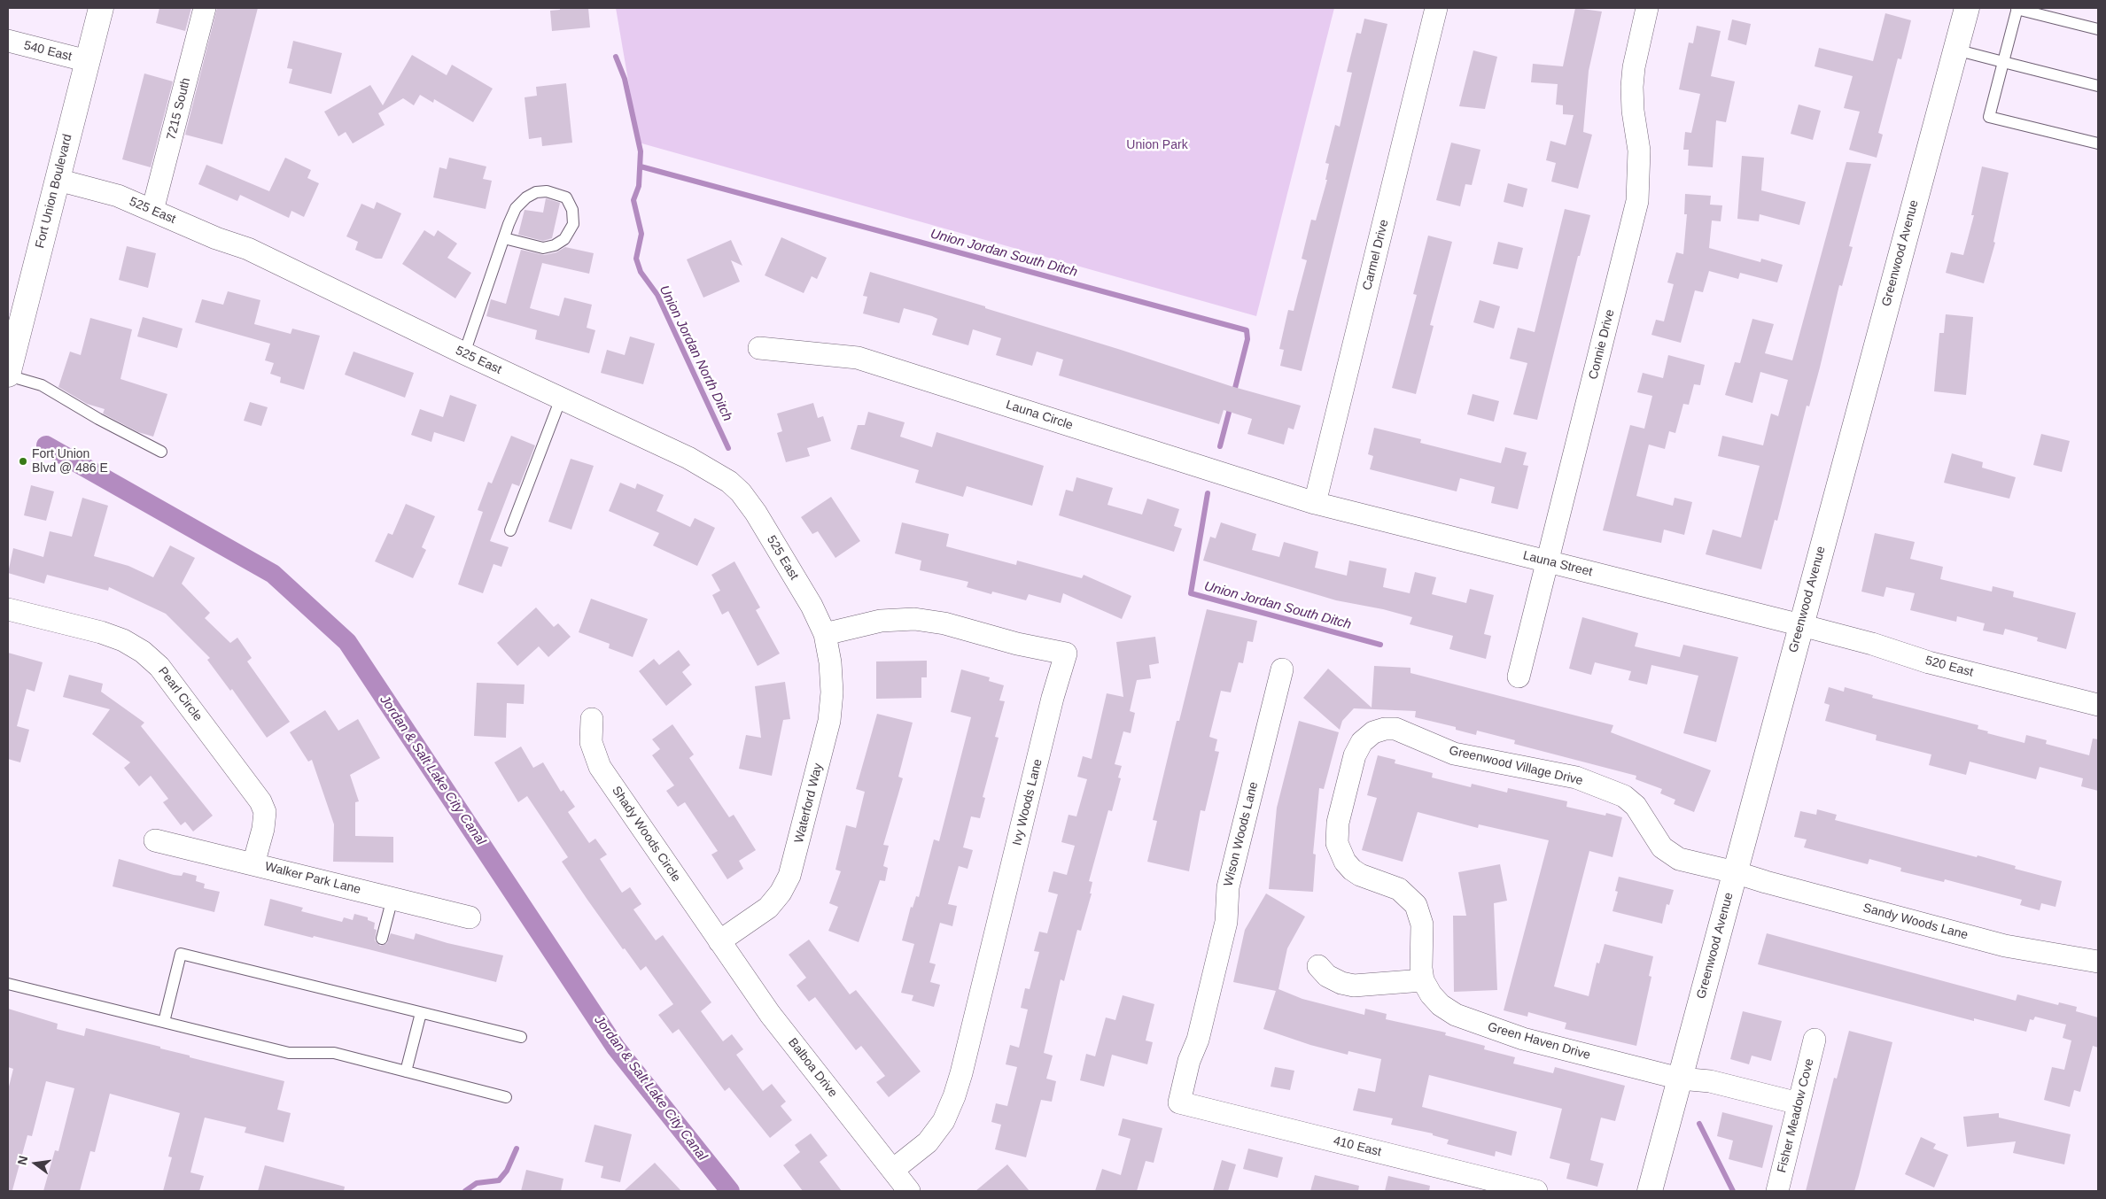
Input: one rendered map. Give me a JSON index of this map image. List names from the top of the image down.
{
  "streets": {
    "street": [
      "540 East",
      "7215 South",
      "Fort Union Boulevard",
      "525 East",
      "Greenwood Avenue",
      "Carmel Drive",
      "Connie Drive",
      "Launa Circle",
      "Launa Street",
      "520 East",
      "Pearl Circle",
      "Greenwood Village Drive",
      "Ivy Woods Lane",
      "Waterford Way",
      "Shady Woods Circle",
      "Wison Woods Lane",
      "Walker Park Lane",
      "Sandy Woods Lane",
      "Green Haven Drive",
      "Balboa Drive",
      "Fisher Meadow Cove",
      "410 East"
    ]
  },
  "crossings": [
    ["540 East", "Fort Union Boulevard"],
    ["7215 South", "525 East"],
    ["Fort Union Boulevard", "525 East"],
    ["525 East", "Ivy Woods Lane"],
    ["525 East", "Waterford Way"],
    ["Greenwood Avenue", "Launa Street"],
    ["Greenwood Avenue", "520 East"],
    ["Greenwood Avenue", "Greenwood Village Drive"],
    ["Greenwood Avenue", "Sandy Woods Lane"],
    ["Greenwood Avenue", "Green Haven Drive"],
    ["Carmel Drive", "Launa Circle"],
    ["Carmel Drive", "Launa Street"],
    ["Connie Drive", "Launa Street"],
    ["Launa Circle", "Launa Street"],
    ["Launa Street", "520 East"],
    ["Pearl Circle", "Walker Park Lane"],
    ["Greenwood Village Drive", "Sandy Woods Lane"],
    ["Greenwood Village Drive", "Green Haven Drive"],
    ["Ivy Woods Lane", "Waterford Way"],
    ["Ivy Woods Lane", "Balboa Drive"],
    ["Waterford Way", "Shady Woods Circle"],
    ["Waterford Way", "Balboa Drive"],
    ["Shady Woods Circle", "Balboa Drive"],
    ["Wison Woods Lane", "410 East"],
    ["Green Haven Drive", "Fisher Meadow Cove"]
  ],
  "water": ["Union Jordan South Ditch", "Union Jordan North Ditch", "Jordan & Salt Lake City Canal"],
  "parks": ["Union Park"],
  "places": ["Fort Union Blvd @ 486 E"],
  "north": "left"
}
